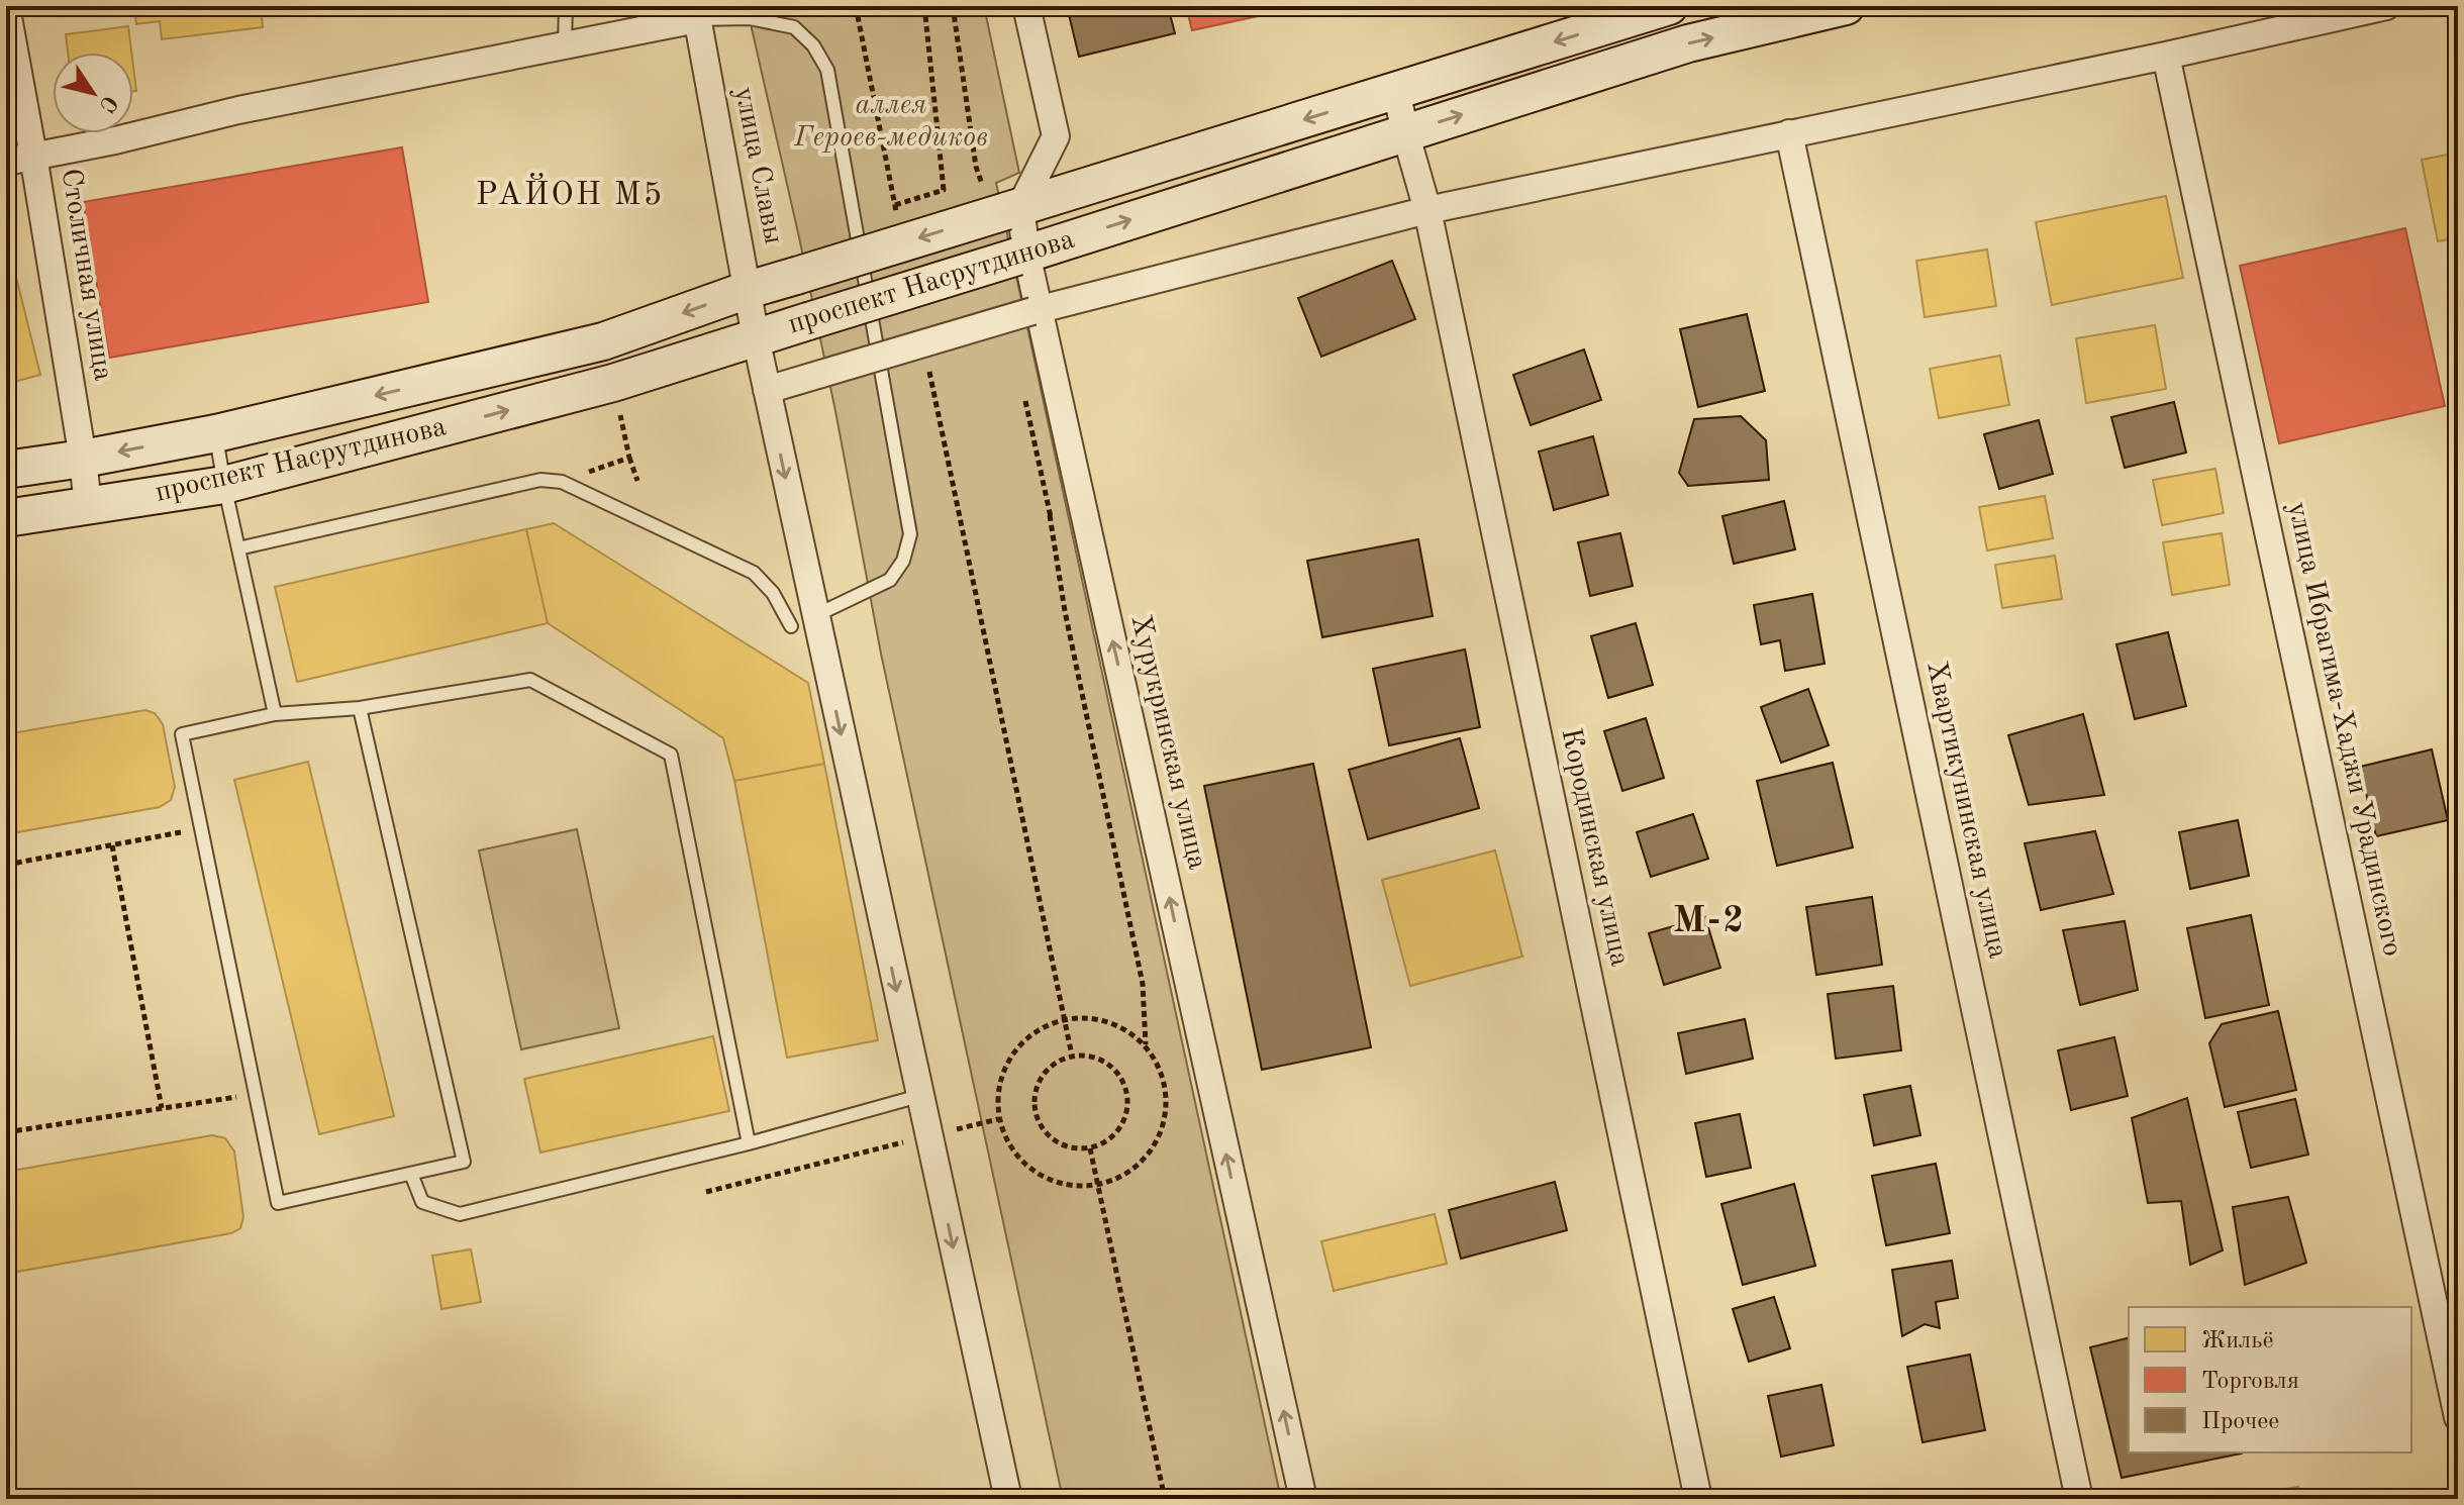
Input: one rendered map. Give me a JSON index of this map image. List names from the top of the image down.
{
  "streets": {
    "main road": ["проспект Насрутдинова"],
    "street": [
      "улица Славы",
      "Столичная улица",
      "улица Ибрагима-Хаджи Урадинского",
      "Хурукринская улица",
      "Хвартикунинская улица",
      "Кородинская улица"
    ]
  },
  "crossings": [
    ["улица Славы", "проспект Насрутдинова"],
    ["Столичная улица", "проспект Насрутдинова"],
    ["проспект Насрутдинова", "Хурукринская улица"],
    ["проспект Насрутдинова", "Кородинская улица"]
  ],
  "one_way": ["улица Славы", "Хурукринская улица"],
  "districts": ["РАЙОН М5", "М-2"],
  "parks": ["аллея Героев-медиков"],
  "legend": ["Жильё", "Торговля", "Прочее"],
  "north": "bottom right"
}
